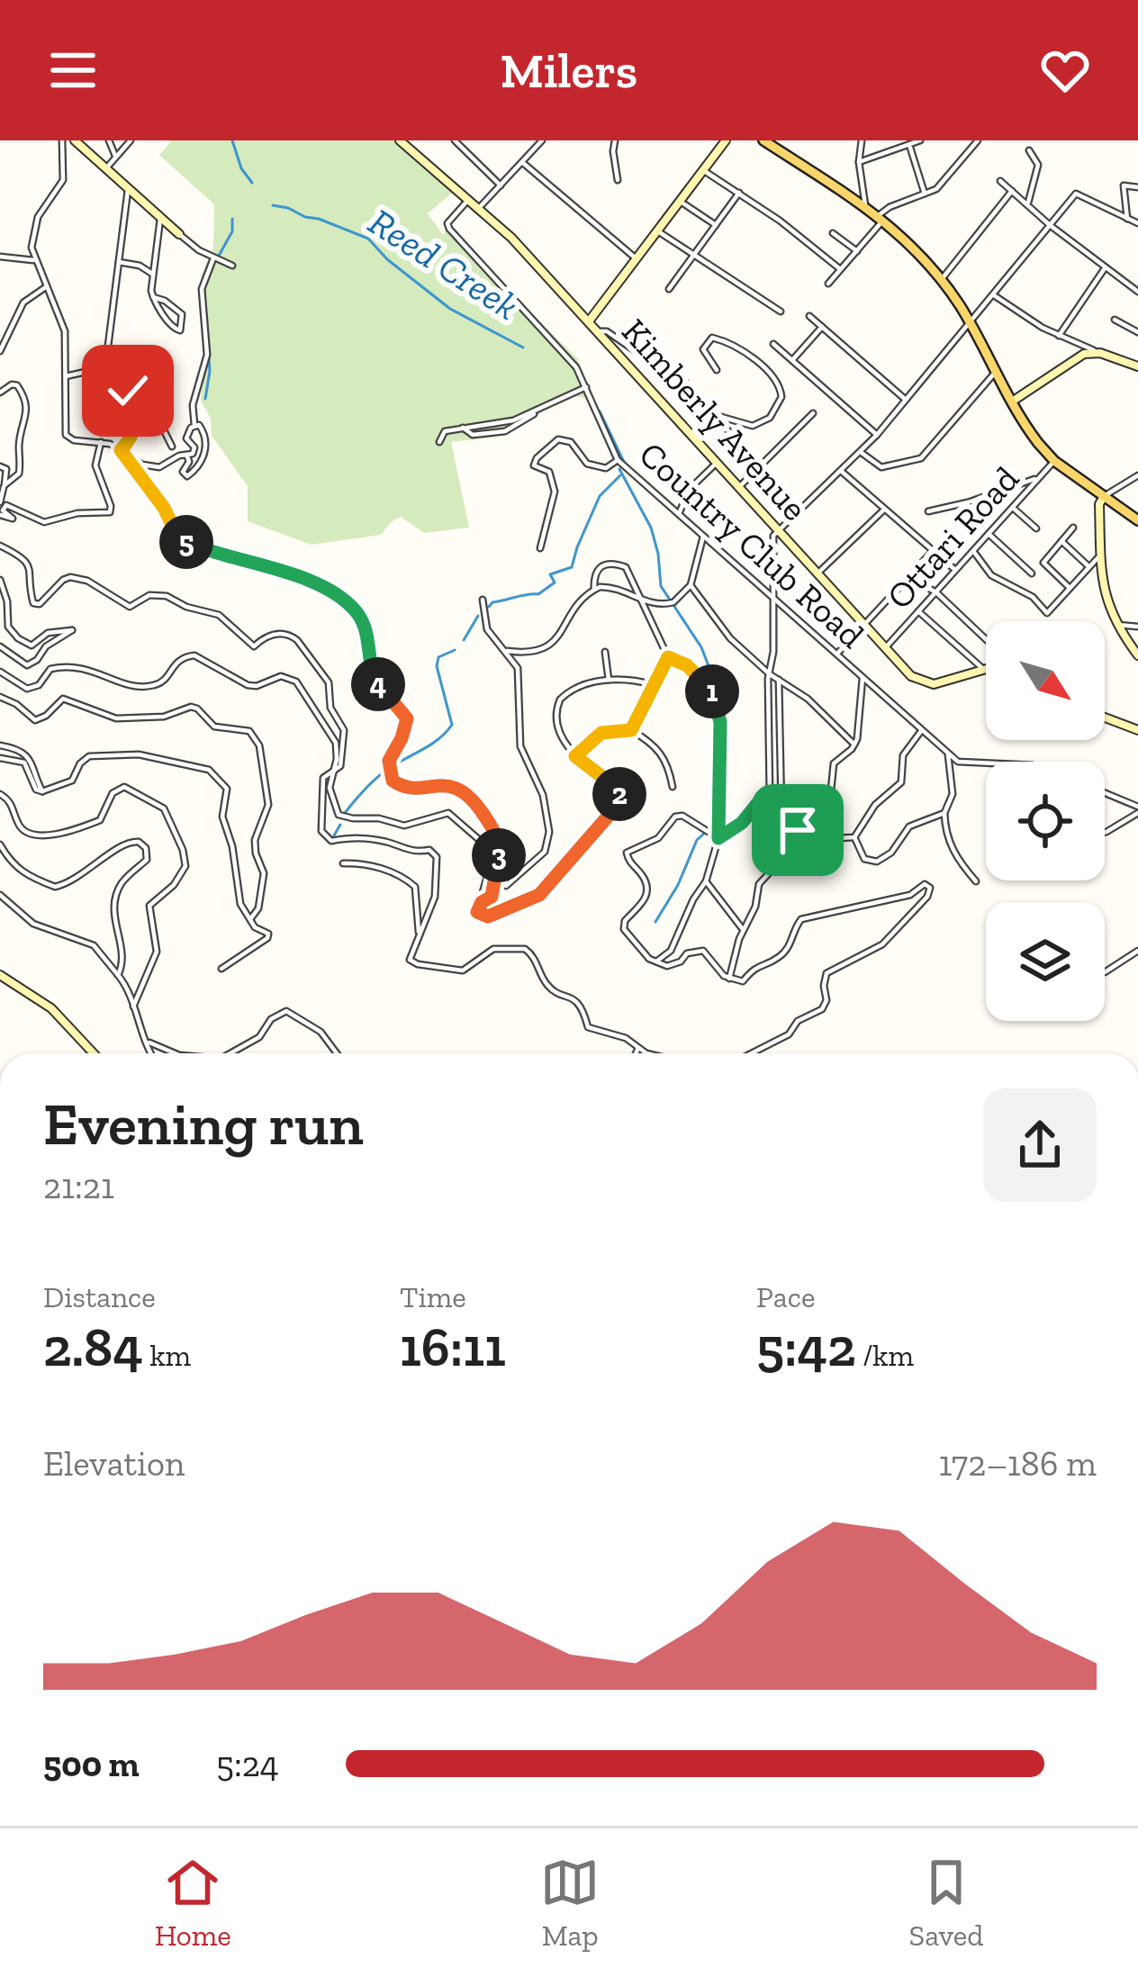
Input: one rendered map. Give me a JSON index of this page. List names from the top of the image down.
{
  "streets": {
    "street": ["Kimberly Avenue", "Ottari Road", "Country Club Road"]
  },
  "crossings": [
    ["Kimberly Avenue", "Ottari Road"],
    ["Kimberly Avenue", "Country Club Road"]
  ],
  "water": ["Reed Creek"],
  "north": "bottom right",
  "page": {
    "header": "Milers",
    "pins": [
      "5",
      "4",
      "1",
      "2",
      "3"
    ],
    "heading": ["Evening run", "21:21"],
    "stats": [
      ["Distance", "2.84 km"],
      ["Time", "16:11"],
      ["Pace", "5:42 /km"]
    ],
    "chart": ["Elevation", "172–186 m"],
    "list": [
      {
        "name": "500 m",
        "note": "5:24"
      }
    ],
    "tabs": ["Home", "Map", "Saved"]
  }
}
